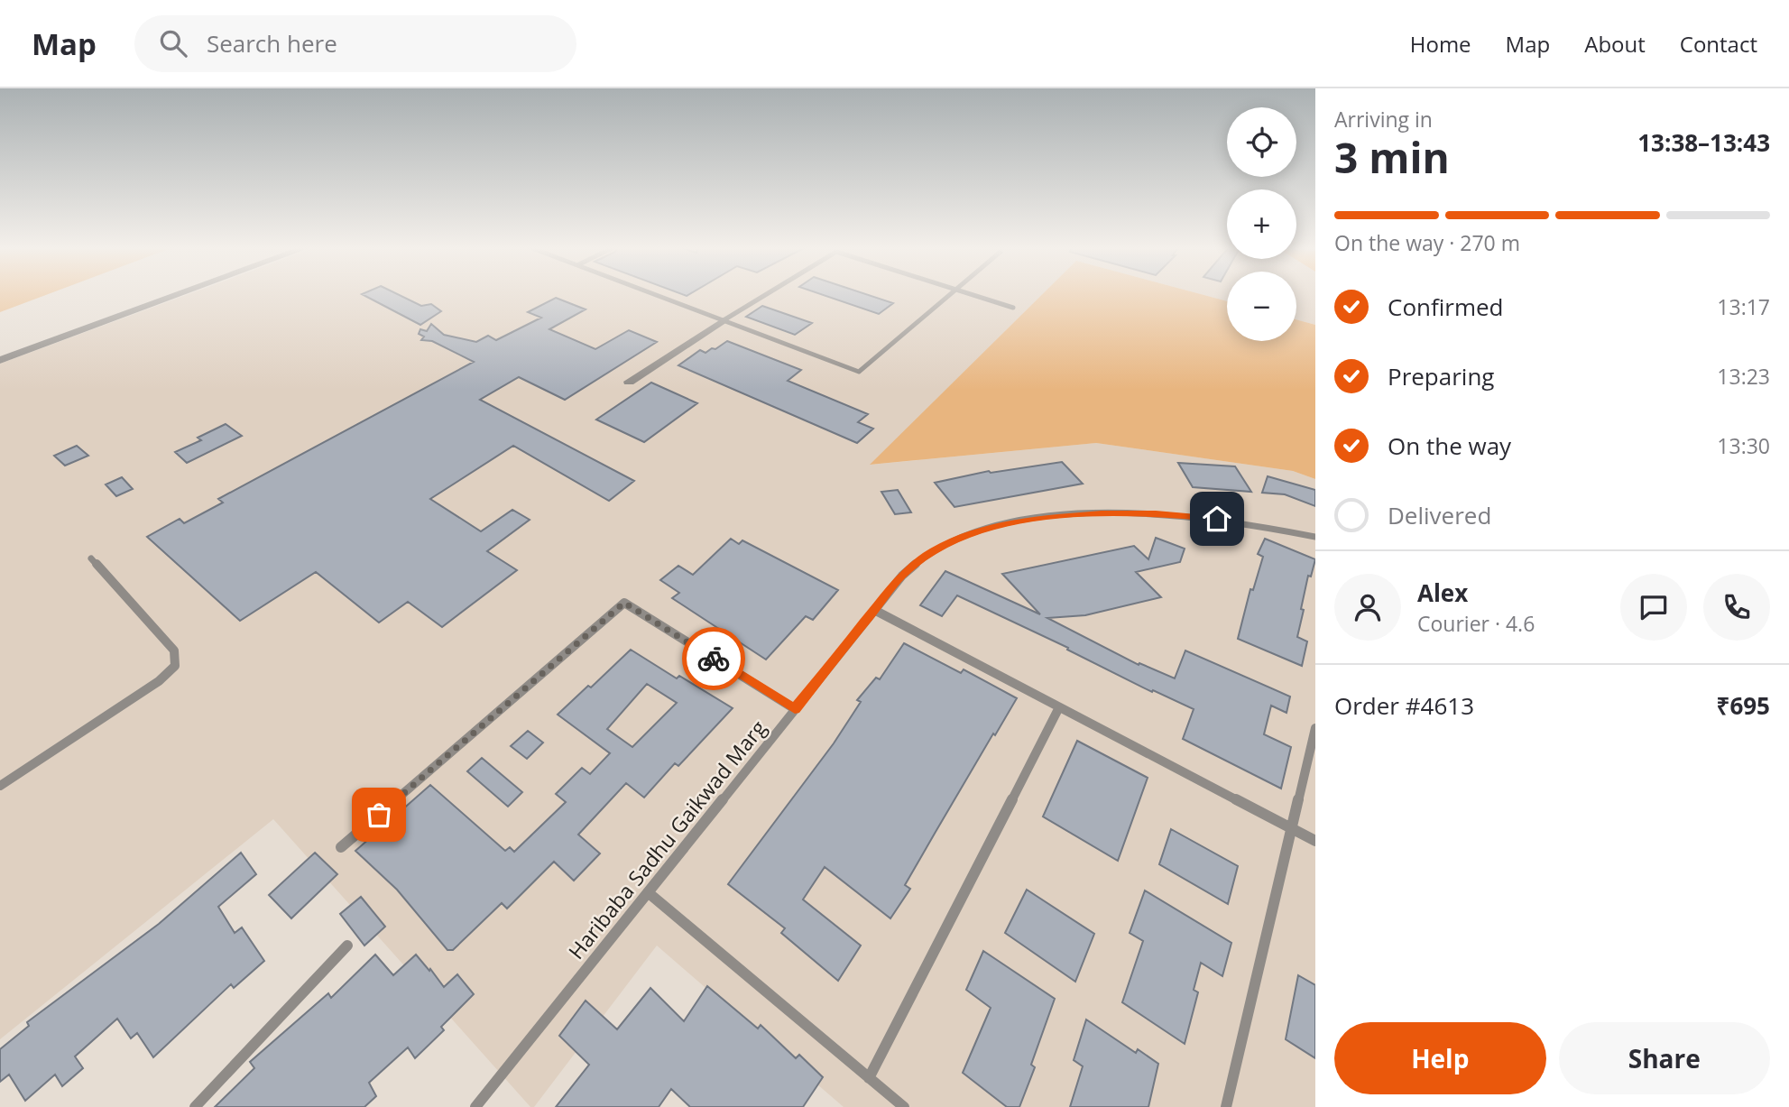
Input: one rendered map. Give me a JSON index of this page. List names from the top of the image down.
{
  "streets": {
    "lane": ["Haribaba Sadhu Gaikwad Marg"]
  },
  "page": {
    "header": "Map",
    "search": "Search here",
    "nav": [
      "Home",
      "Map",
      "About",
      "Contact"
    ],
    "heading": ["3 min", "Arriving in", "13:38–13:43"],
    "panel": [
      "Alex",
      "Courier · 4.6",
      "Order #4613",
      "₹695"
    ],
    "map_buttons": ["+", "−"],
    "bar": "On the way · 270 m",
    "list": [
      ["Confirmed", "13:17"],
      ["Preparing", "13:23"],
      ["On the way", "13:30"],
      "Delivered"
    ],
    "buttons": ["Help", "Share"]
  }
}
